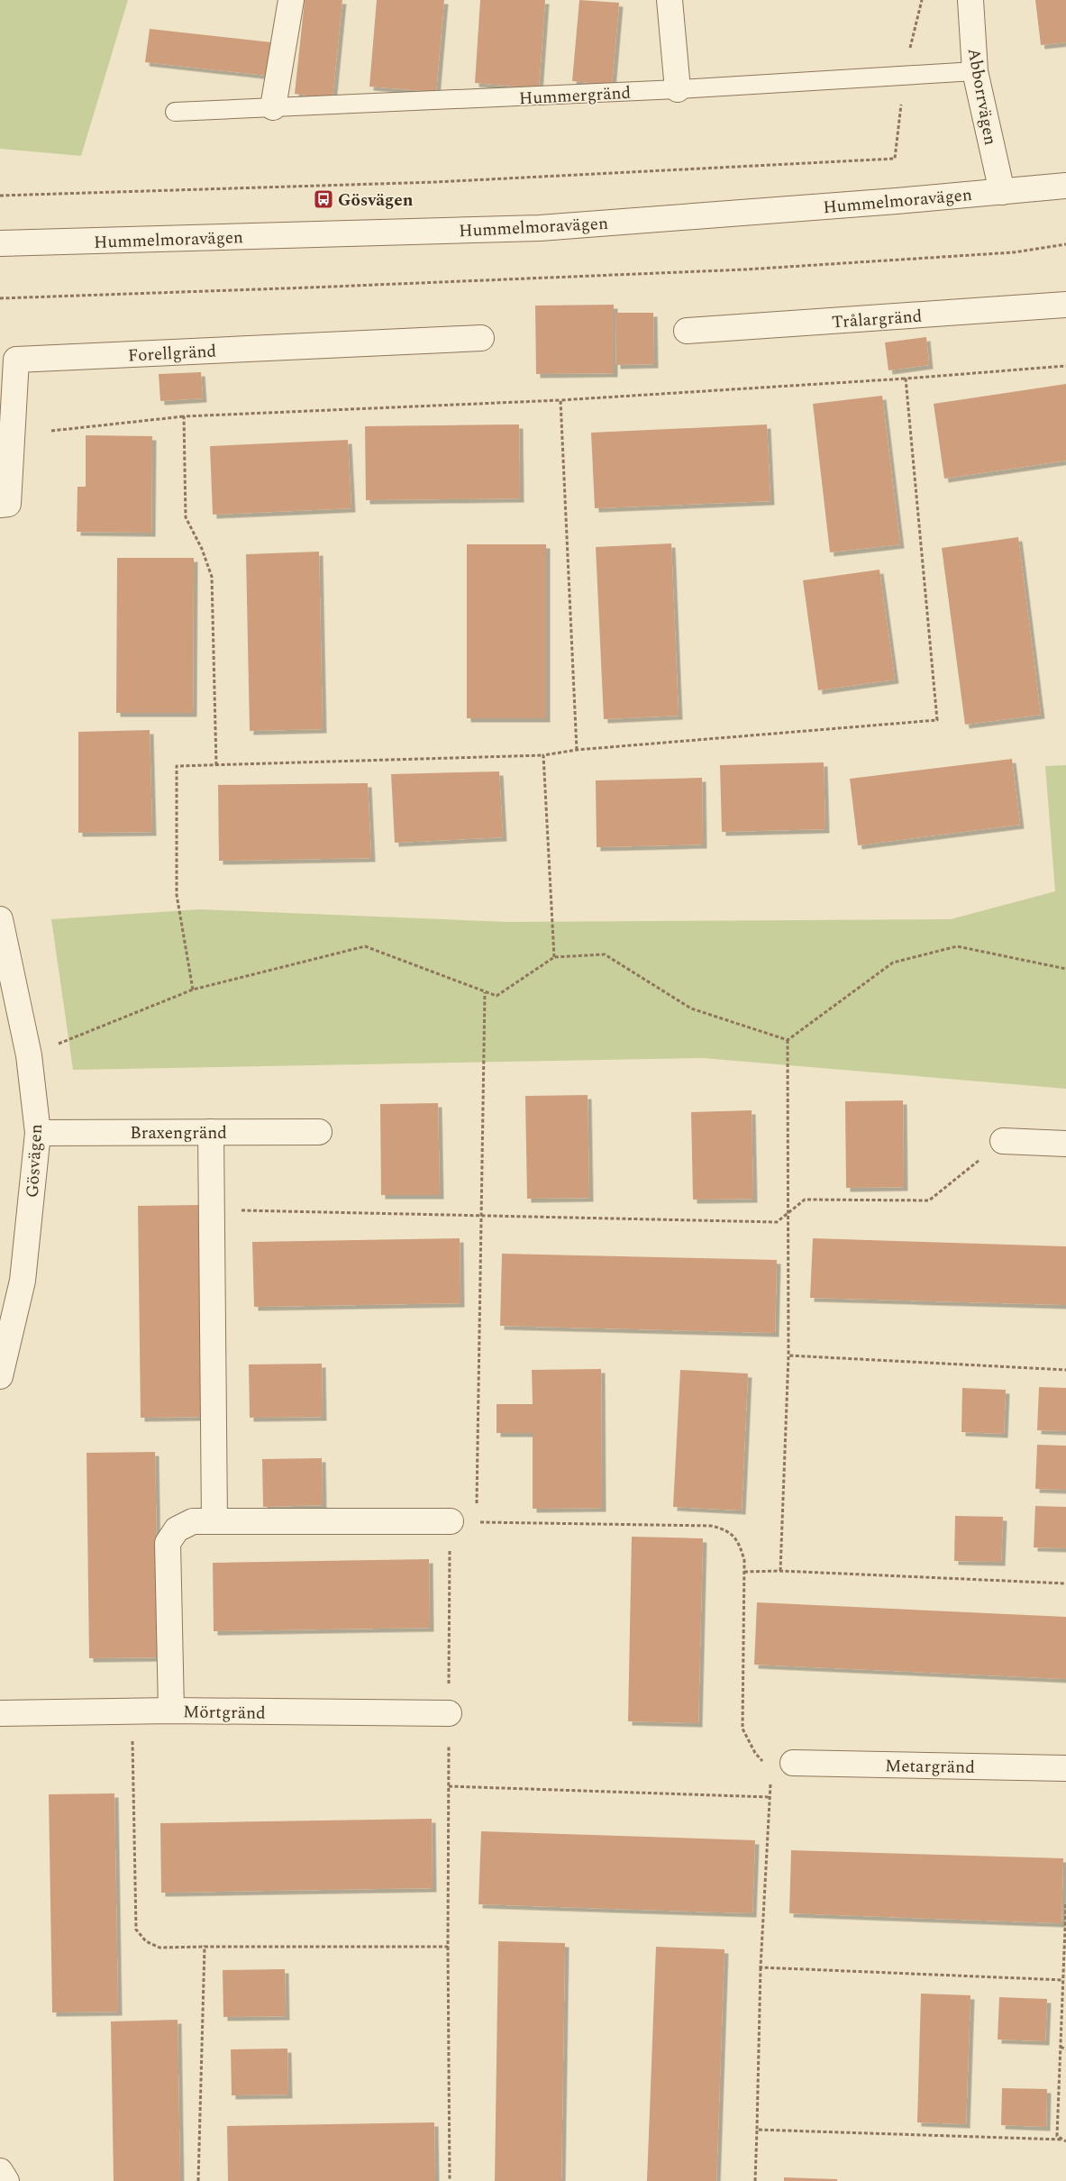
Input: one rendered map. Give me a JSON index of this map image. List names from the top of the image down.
{
  "streets": {
    "street": [
      "Abborrvägen",
      "Hummelmoravägen",
      "Trålargränd",
      "Forellgränd",
      "Braxengränd",
      "Gösvägen",
      "Mörtgränd",
      "Metargränd"
    ],
    "lane": ["Hummergränd"]
  },
  "crossings": [
    ["Hummergränd", "Abborrvägen"],
    ["Abborrvägen", "Hummelmoravägen"],
    ["Braxengränd", "Gösvägen"]
  ],
  "places": {
    "bus stop": ["Gösvägen"]
  }
}
